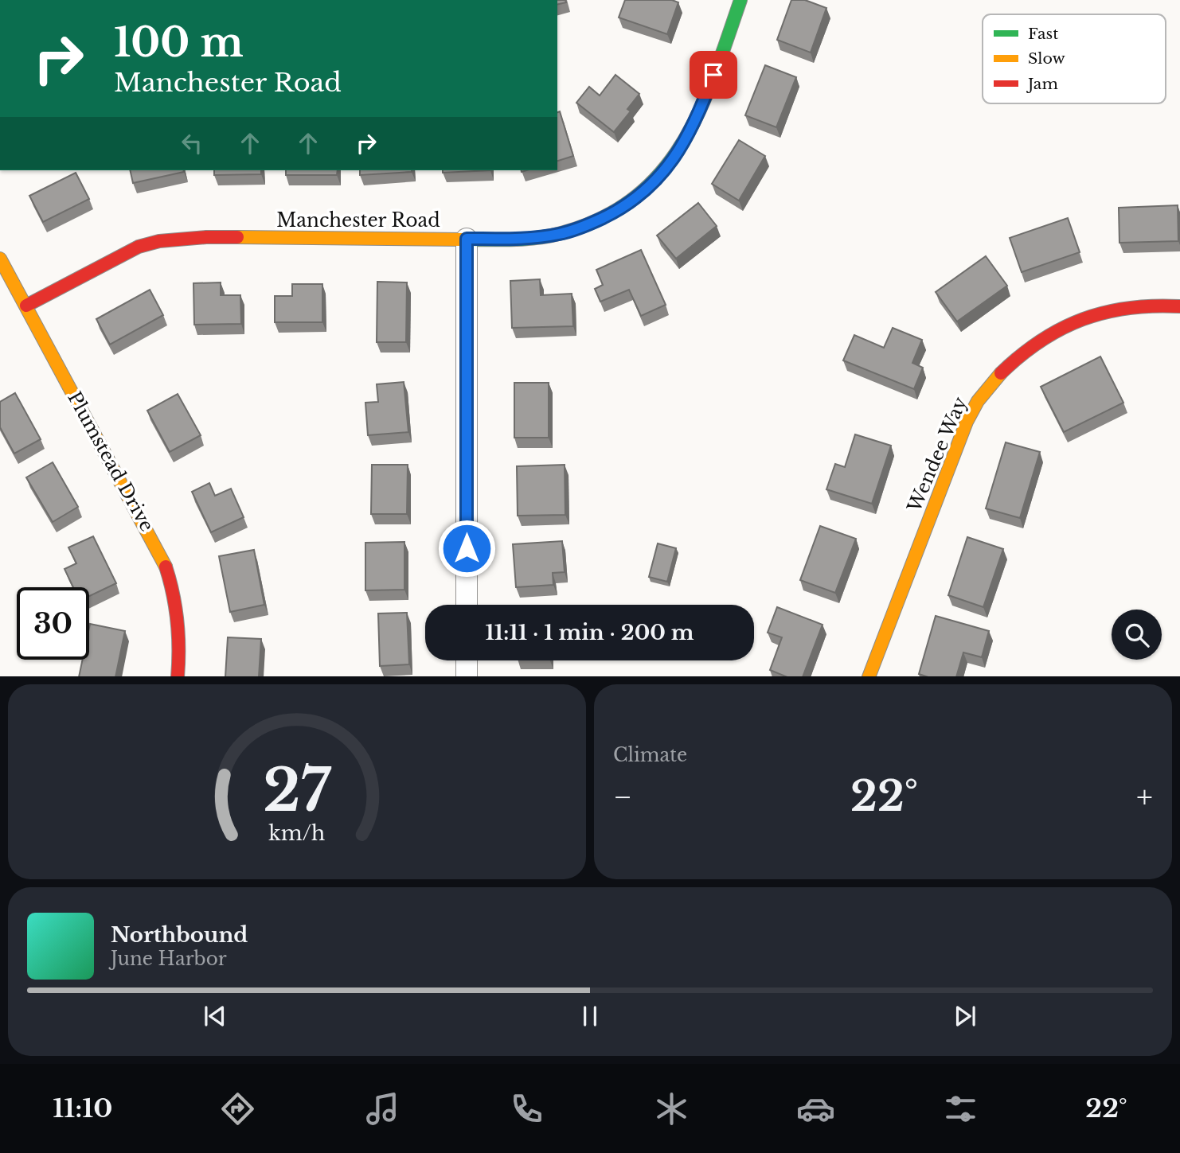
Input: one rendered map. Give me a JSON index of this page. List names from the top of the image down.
{
  "streets": {
    "street": ["Manchester Road", "Wendee Way", "Plumstead Drive"]
  },
  "crossings": [
    ["Manchester Road", "Plumstead Drive"]
  ],
  "legend": ["Fast", "Slow", "Jam"],
  "page": {
    "turn": ["100 m", "Manchester Road"],
    "limit": "30",
    "trip": "11:11 · 1 min · 200 m",
    "tile": "Climate",
    "heat": ["−", "22°", "+"],
    "song": ["Northbound", "June Harbor"],
    "tabs": ["11:10", "22°"],
    "gauge": ["27", "km/h"]
  }
}
